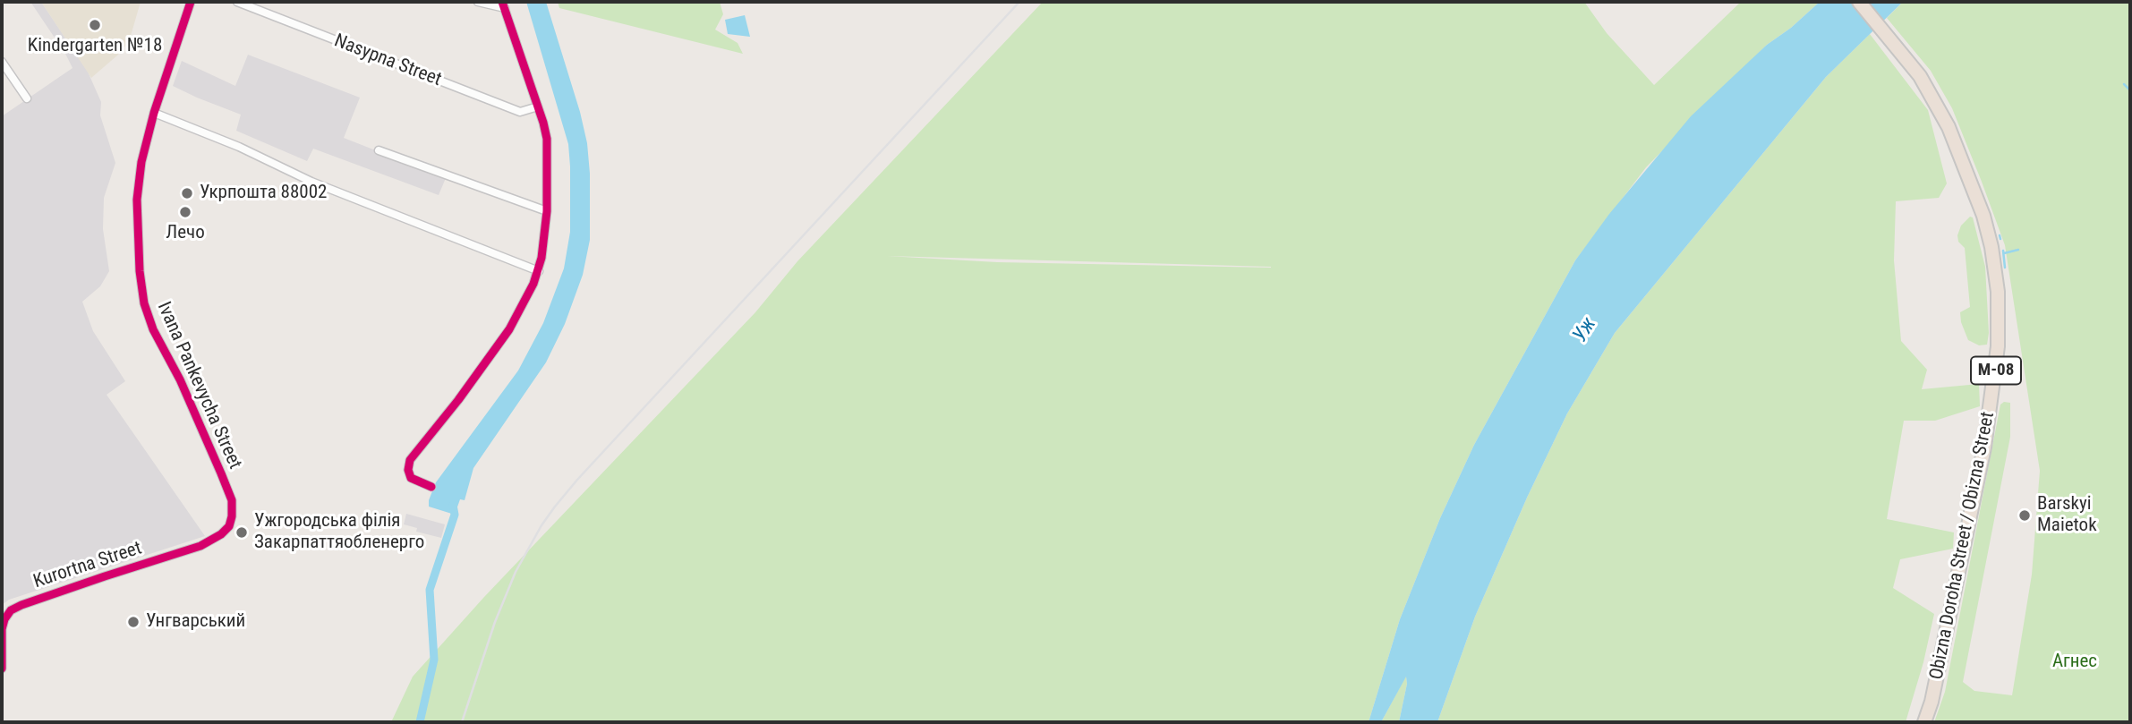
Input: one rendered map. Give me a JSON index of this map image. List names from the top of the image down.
{
  "streets": {
    "highway": ["М-08", "Obizna Doroha Street / Obizna Street"],
    "street": ["Nasypna Street", "Ivana Pankevycha Street", "Kurortna Street"]
  },
  "crossings": [
    ["Ivana Pankevycha Street", "Kurortna Street"]
  ],
  "water": ["Уж"],
  "parks": ["Агнес"],
  "places": [
    "Kindergarten №18",
    "Укрпошта 88002",
    "Лечо",
    "Barskyi Maietok",
    "Ужгородська філія Закарпаттяобленерго",
    "Унгварський"
  ]
}
